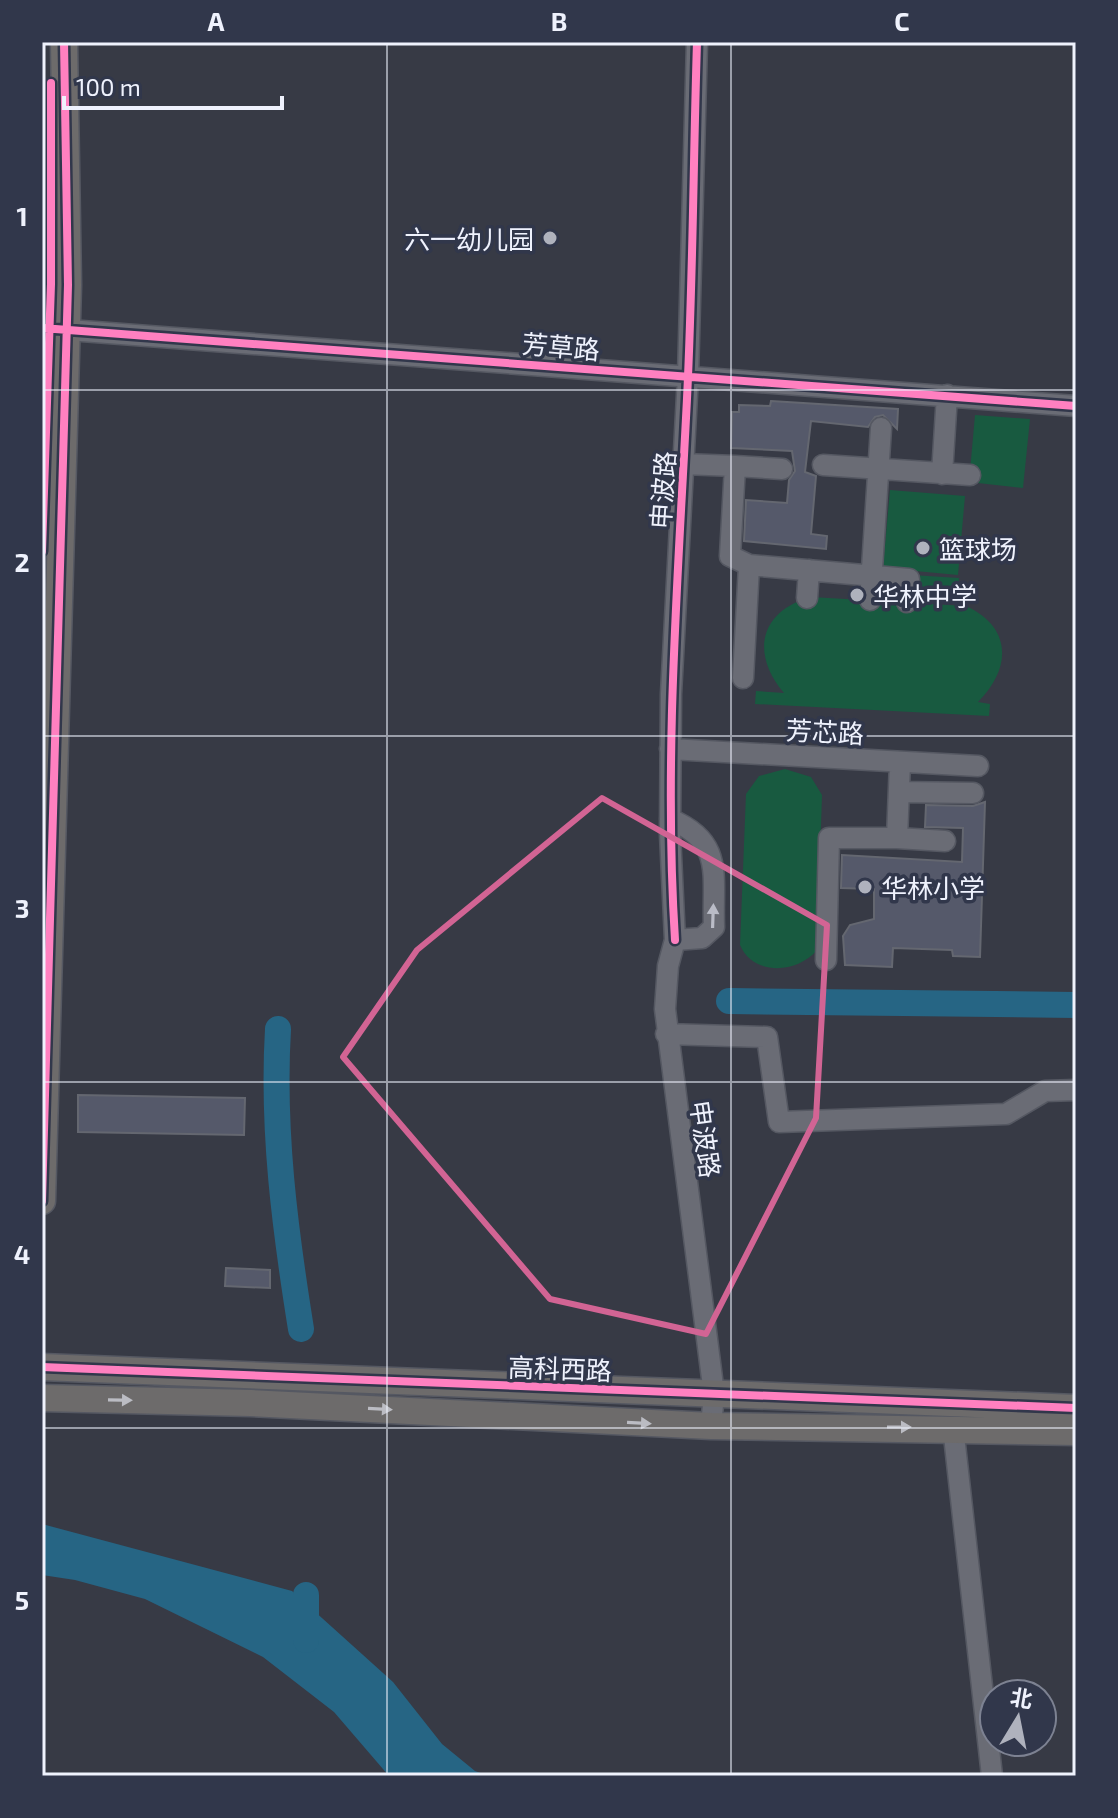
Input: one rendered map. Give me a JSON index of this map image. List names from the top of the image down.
{
  "streets": {
    "main road": ["高科西路"],
    "street": ["芳草路", "申波路", "芳芯路"]
  },
  "crossings": [
    ["芳草路", "申波路"],
    ["申波路", "芳芯路"],
    ["申波路", "高科西路"]
  ],
  "places": [
    "六一幼儿园",
    "篮球场",
    "华林中学",
    "华林小学"
  ],
  "scale_bar": "100 m",
  "north": "top",
  "grid": {
    "columns": ["A", "B", "C"],
    "rows": [
      "1",
      "2",
      "3",
      "4",
      "5"
    ]
  }
}
